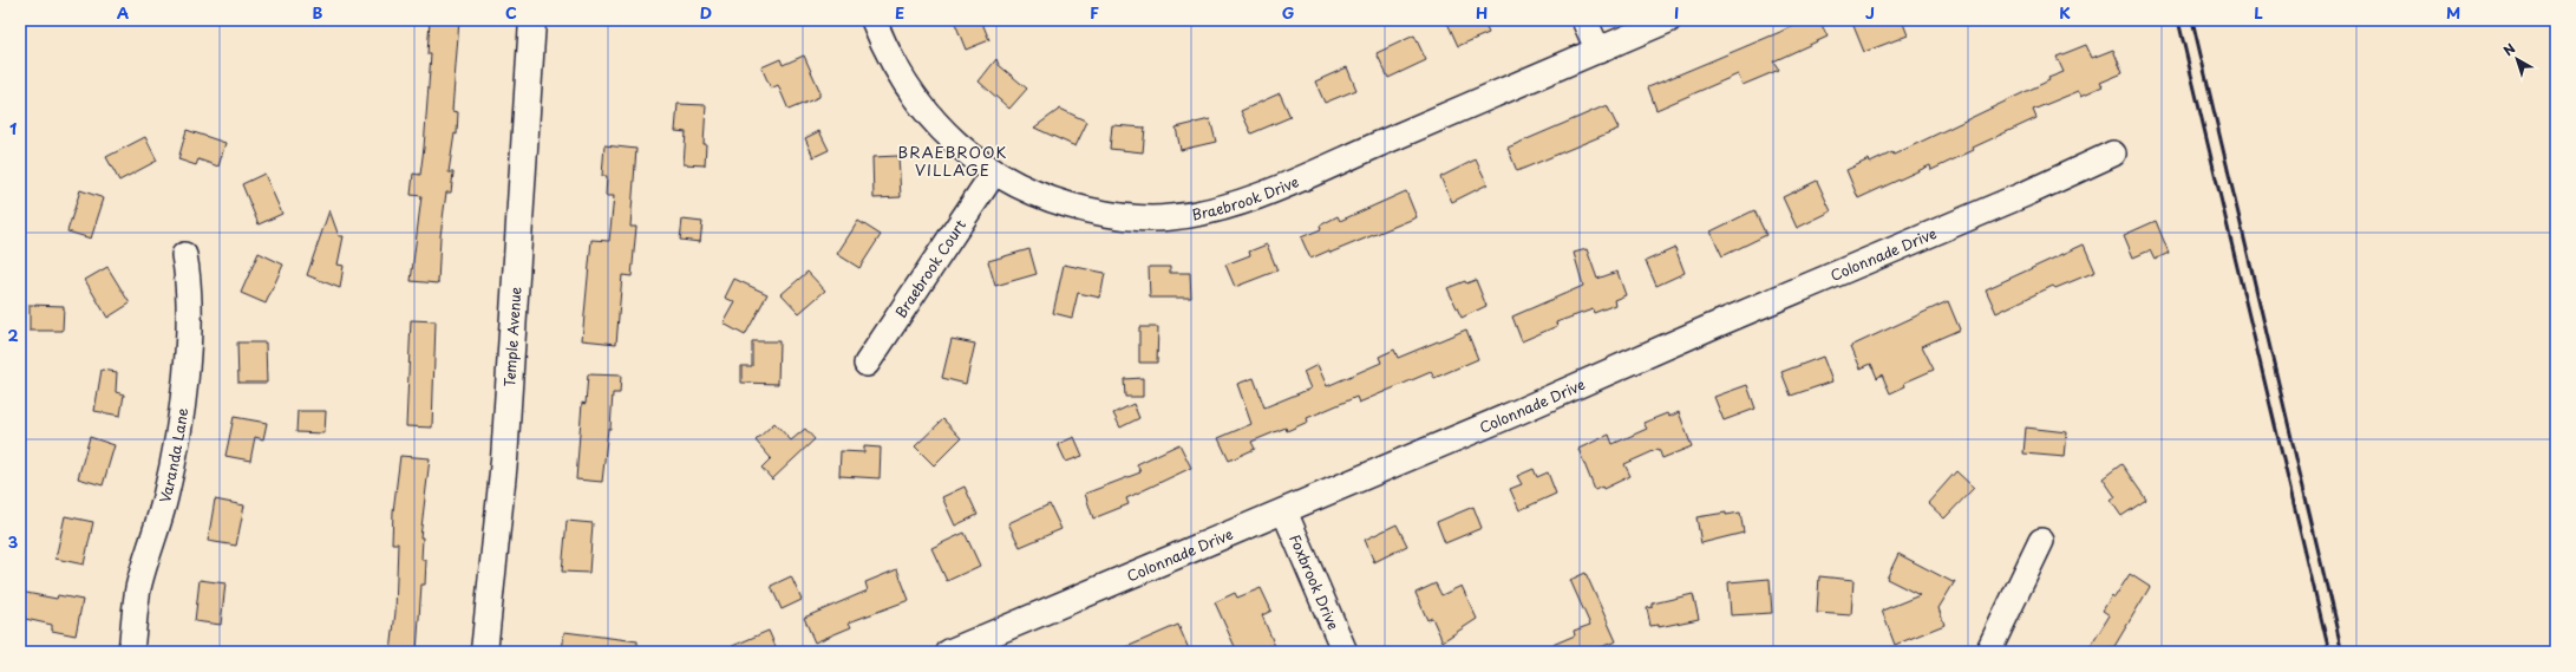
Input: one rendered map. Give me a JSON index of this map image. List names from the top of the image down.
{
  "streets": {
    "street": [
      "Braebrook Drive",
      "Colonnade Drive",
      "Braebrook Court",
      "Temple Avenue",
      "Varanda Lane",
      "Foxbrook Drive"
    ]
  },
  "crossings": [
    ["Braebrook Drive", "Braebrook Court"],
    ["Colonnade Drive", "Foxbrook Drive"]
  ],
  "districts": ["BRAEBROOK VILLAGE"],
  "north": "top left",
  "grid": {
    "columns": [
      "A",
      "B",
      "C",
      "D",
      "E",
      "F",
      "G",
      "H",
      "I",
      "J",
      "K",
      "L",
      "M"
    ],
    "rows": ["1", "2", "3"]
  }
}
